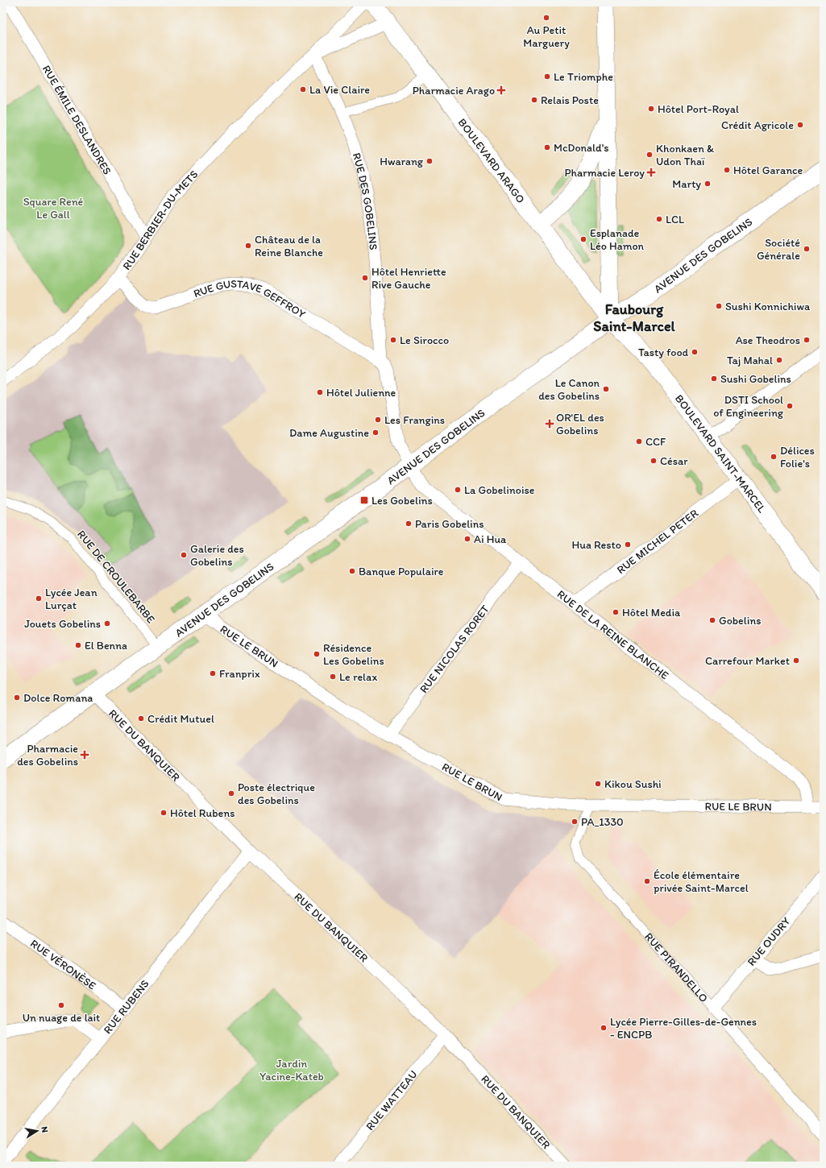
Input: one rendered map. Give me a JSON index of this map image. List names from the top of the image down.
{
  "streets": {
    "main road": ["BOULEVARD ARAGO", "AVENUE DES GOBELINS", "BOULEVARD SAINT-MARCEL"],
    "street": [
      "RUE ÉMILE DESLANDRES",
      "RUE DES GOBELINS",
      "RUE BERBIER-DU-METS",
      "RUE GUSTAVE GEFFROY",
      "RUE MICHEL PETER",
      "RUE DE CROULEBARBE",
      "RUE DE LA REINE BLANCHE",
      "RUE LE BRUN",
      "RUE NICOLAS RORET",
      "RUE DU BANQUIER",
      "RUE OUDRY",
      "RUE VÉRONÈSE",
      "RUE PIRANDELLO",
      "RUE RUBENS",
      "RUE WATTEAU"
    ]
  },
  "crossings": [
    ["RUE ÉMILE DESLANDRES", "RUE BERBIER-DU-METS"],
    ["BOULEVARD ARAGO", "RUE BERBIER-DU-METS"],
    ["BOULEVARD ARAGO", "AVENUE DES GOBELINS"],
    ["BOULEVARD ARAGO", "BOULEVARD SAINT-MARCEL"],
    ["RUE DES GOBELINS", "RUE BERBIER-DU-METS"],
    ["RUE DES GOBELINS", "AVENUE DES GOBELINS"],
    ["RUE DES GOBELINS", "RUE GUSTAVE GEFFROY"],
    ["RUE DES GOBELINS", "RUE DE LA REINE BLANCHE"],
    ["RUE BERBIER-DU-METS", "RUE GUSTAVE GEFFROY"],
    ["AVENUE DES GOBELINS", "BOULEVARD SAINT-MARCEL"],
    ["AVENUE DES GOBELINS", "RUE DE CROULEBARBE"],
    ["AVENUE DES GOBELINS", "RUE DE LA REINE BLANCHE"],
    ["AVENUE DES GOBELINS", "RUE LE BRUN"],
    ["AVENUE DES GOBELINS", "RUE DU BANQUIER"],
    ["BOULEVARD SAINT-MARCEL", "RUE MICHEL PETER"],
    ["RUE MICHEL PETER", "RUE DE LA REINE BLANCHE"],
    ["RUE DE LA REINE BLANCHE", "RUE LE BRUN"],
    ["RUE DE LA REINE BLANCHE", "RUE NICOLAS RORET"],
    ["RUE LE BRUN", "RUE NICOLAS RORET"],
    ["RUE LE BRUN", "RUE PIRANDELLO"],
    ["RUE DU BANQUIER", "RUE RUBENS"],
    ["RUE DU BANQUIER", "RUE WATTEAU"],
    ["RUE OUDRY", "RUE PIRANDELLO"],
    ["RUE VÉRONÈSE", "RUE RUBENS"]
  ],
  "districts": ["Faubourg Saint-Marcel"],
  "parks": ["Square René Le Gall", "Jardin Yacine-Kateb"],
  "places": {
    "other": [
      "Au Petit Marguery",
      "Le Triomphe",
      "La Vie Claire",
      "Relais Poste",
      "Hôtel Port-Royal",
      "Crédit Agricole",
      "McDonald's",
      "Khonkaen & Udon Thaï",
      "Hwarang",
      "Hôtel Garance",
      "Marty",
      "LCL",
      "Esplanade Léo Hamon",
      "Château de la Reine Blanche",
      "Société Générale",
      "Hôtel Henriette Rive Gauche",
      "Sushi Konnichiwa",
      "Le Sirocco",
      "Ase Theodros",
      "Tasty food",
      "Taj Mahal",
      "Sushi Gobelins",
      "Le Canon des Gobelins",
      "Hôtel Julienne",
      "DSTI School of Engineering",
      "Les Frangins",
      "Dame Augustine",
      "CCF",
      "Délices Folie's",
      "César",
      "La Gobelinoise",
      "Paris Gobelins",
      "Ai Hua",
      "Hua Resto",
      "Galerie des Gobelins",
      "Banque Populaire",
      "Lycée Jean Lurçat",
      "Hôtel Media",
      "Gobelins",
      "Jouets Gobelins",
      "El Benna",
      "Résidence Les Gobelins",
      "Carrefour Market",
      "Franprix",
      "Le relax",
      "Dolce Romana",
      "Crédit Mutuel",
      "Kikou Sushi",
      "Poste électrique des Gobelins",
      "Hôtel Rubens",
      "PA_1330",
      "École élémentaire privée Saint-Marcel",
      "Un nuage de lait",
      "Lycée Pierre-Gilles-de-Gennes - ENCPB"
    ],
    "health": [
      "Pharmacie Arago",
      "Pharmacie Leroy",
      "OR'EL des Gobelins",
      "Pharmacie des Gobelins"
    ],
    "transit": ["Les Gobelins"]
  },
  "north": "right"
}
